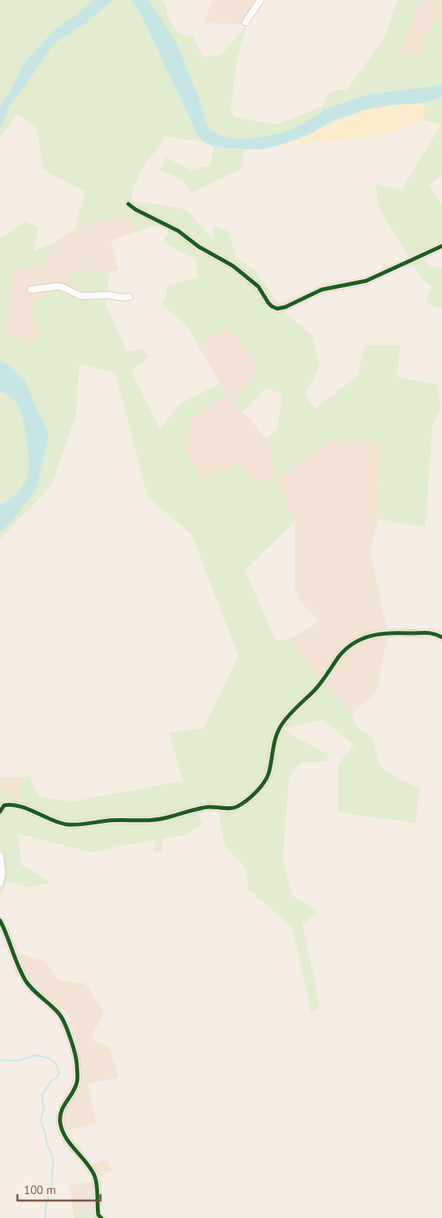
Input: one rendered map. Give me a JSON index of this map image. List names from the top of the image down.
{
  "scale_bar": "100 m"
}
